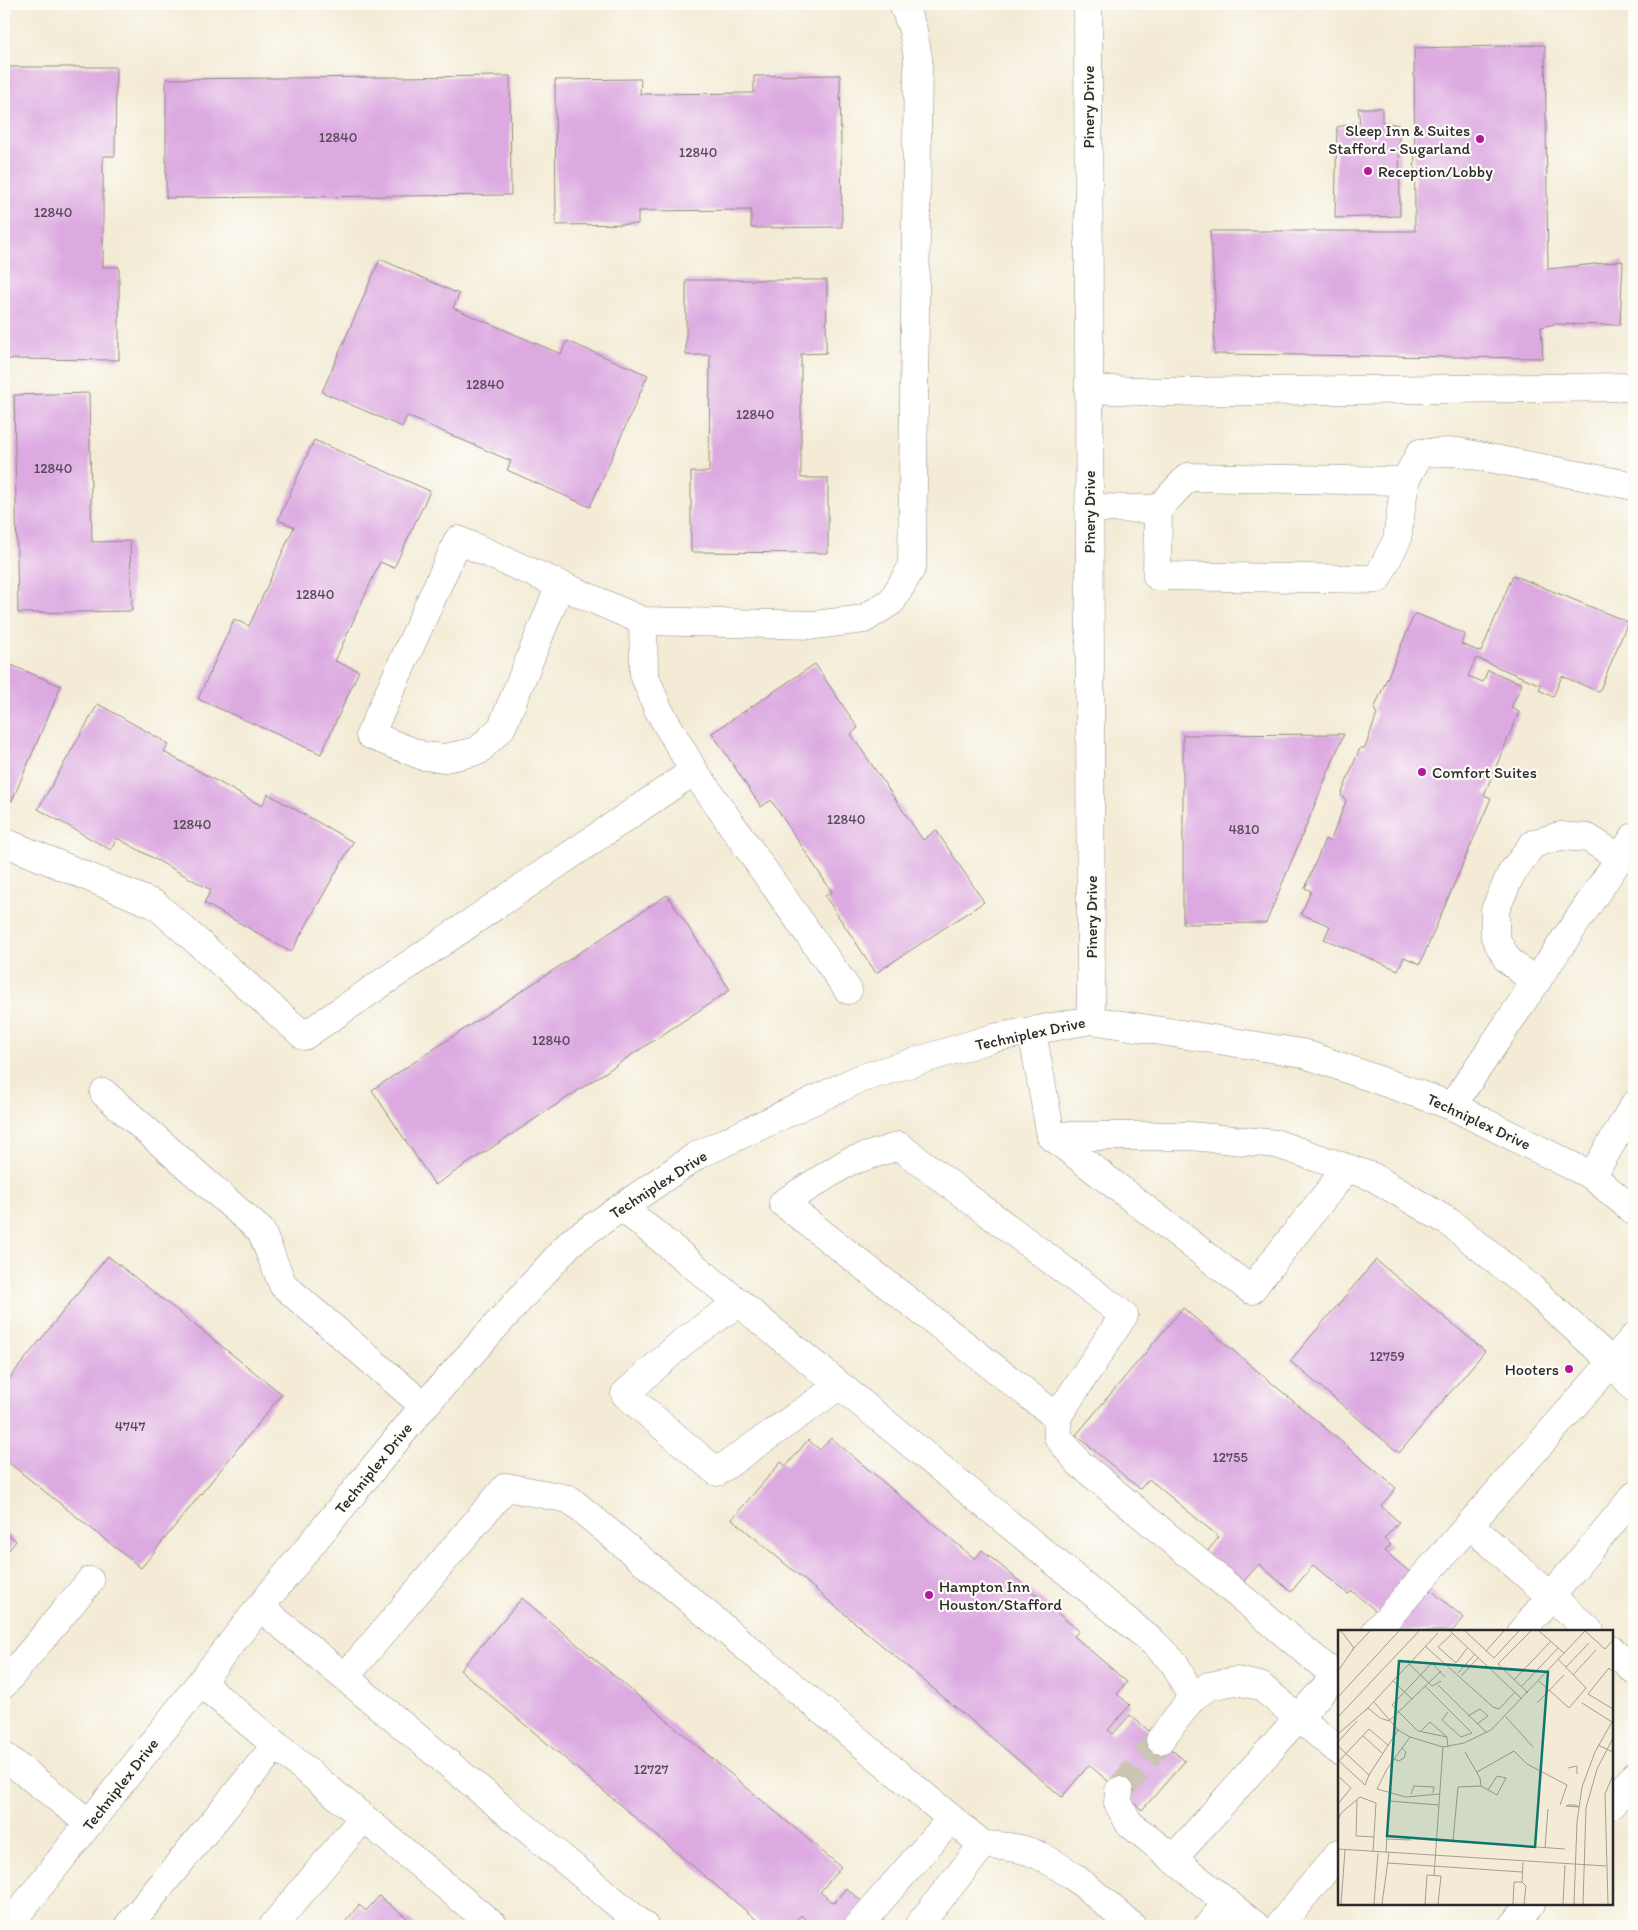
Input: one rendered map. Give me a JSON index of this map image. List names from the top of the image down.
{
  "streets": {
    "street": ["Pinery Drive", "Techniplex Drive"]
  },
  "crossings": [
    ["Pinery Drive", "Techniplex Drive"]
  ],
  "places": [
    "Sleep Inn & Suites Stafford - Sugarland",
    "Reception/Lobby",
    "Comfort Suites",
    "Hooters",
    "Hampton Inn Houston/Stafford"
  ],
  "house_numbers": [
    "12840",
    "12840",
    "12840",
    "12840",
    "12840",
    "12840",
    "12840",
    "12840",
    "12840",
    "4810",
    "12840",
    "12759",
    "4747",
    "12755",
    "12727"
  ]
}
